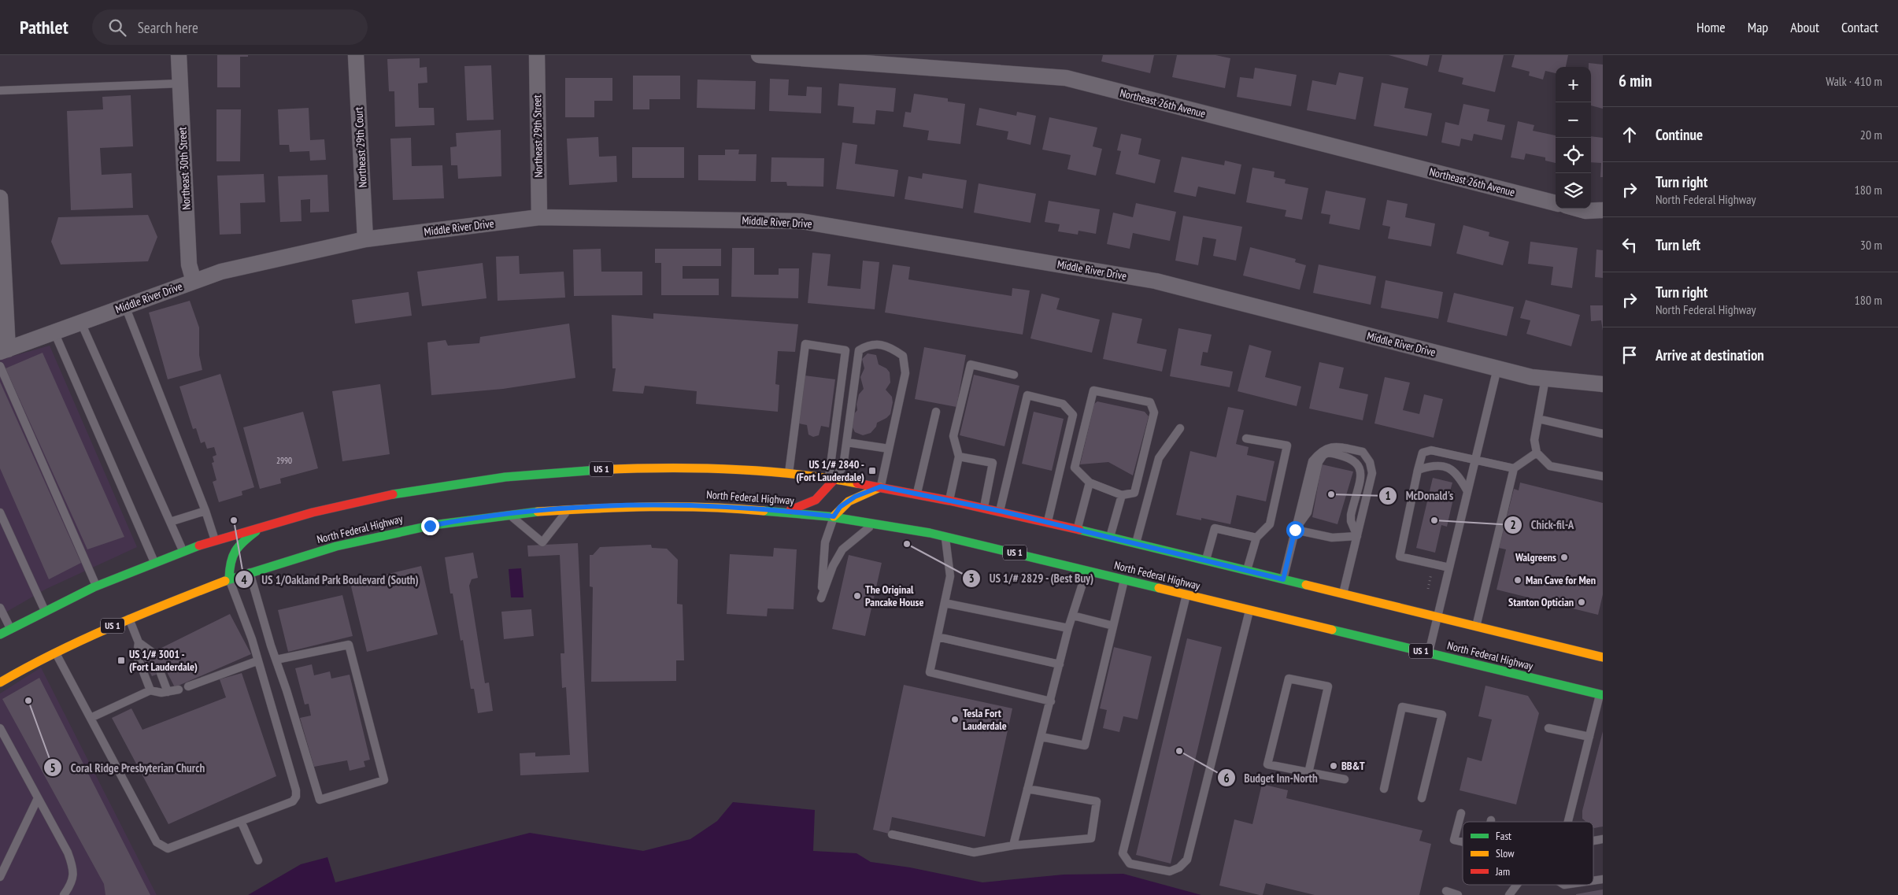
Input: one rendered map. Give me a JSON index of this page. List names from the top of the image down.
{
  "streets": {
    "main road": ["US 1", "North Federal Highway"],
    "street": [
      "Northeast 26th Avenue",
      "Northeast 29th Street",
      "Northeast 29th Court",
      "Northeast 30th Street",
      "Middle River Drive"
    ]
  },
  "crossings": [
    ["Northeast 29th Street", "Middle River Drive"],
    ["Northeast 29th Court", "Middle River Drive"],
    ["Northeast 30th Street", "Middle River Drive"]
  ],
  "places": {
    "transit": ["US 1/# 2840 - (Fort Lauderdale)", "US 1/# 3001 - (Fort Lauderdale)"],
    "other": [
      "McDonald's",
      "US 1/Oakland Park Boulevard (South)",
      "Chick-fil-A",
      "US 1/# 2829 - (Best Buy)",
      "Walgreens",
      "Man Cave for Men",
      "The Original Pancake House",
      "Stanton Optician",
      "Coral Ridge Presbyterian Church",
      "Tesla Fort Lauderdale",
      "Budget Inn-North",
      "BB&T"
    ]
  },
  "house_numbers": ["2990"],
  "legend": ["Fast", "Slow", "Jam"],
  "page": {
    "header": "Pathlet",
    "search": "Search here",
    "nav": [
      "Home",
      "Map",
      "About",
      "Contact"
    ],
    "heading": ["6 min", "Walk · 410 m"],
    "map_buttons": ["+", "−"],
    "list": [
      ["Continue", "20 m"],
      ["Turn right", "North Federal Highway", "180 m"],
      ["Turn left", "30 m"],
      ["Turn right", "North Federal Highway", "180 m"],
      "Arrive at destination"
    ]
  }
}
